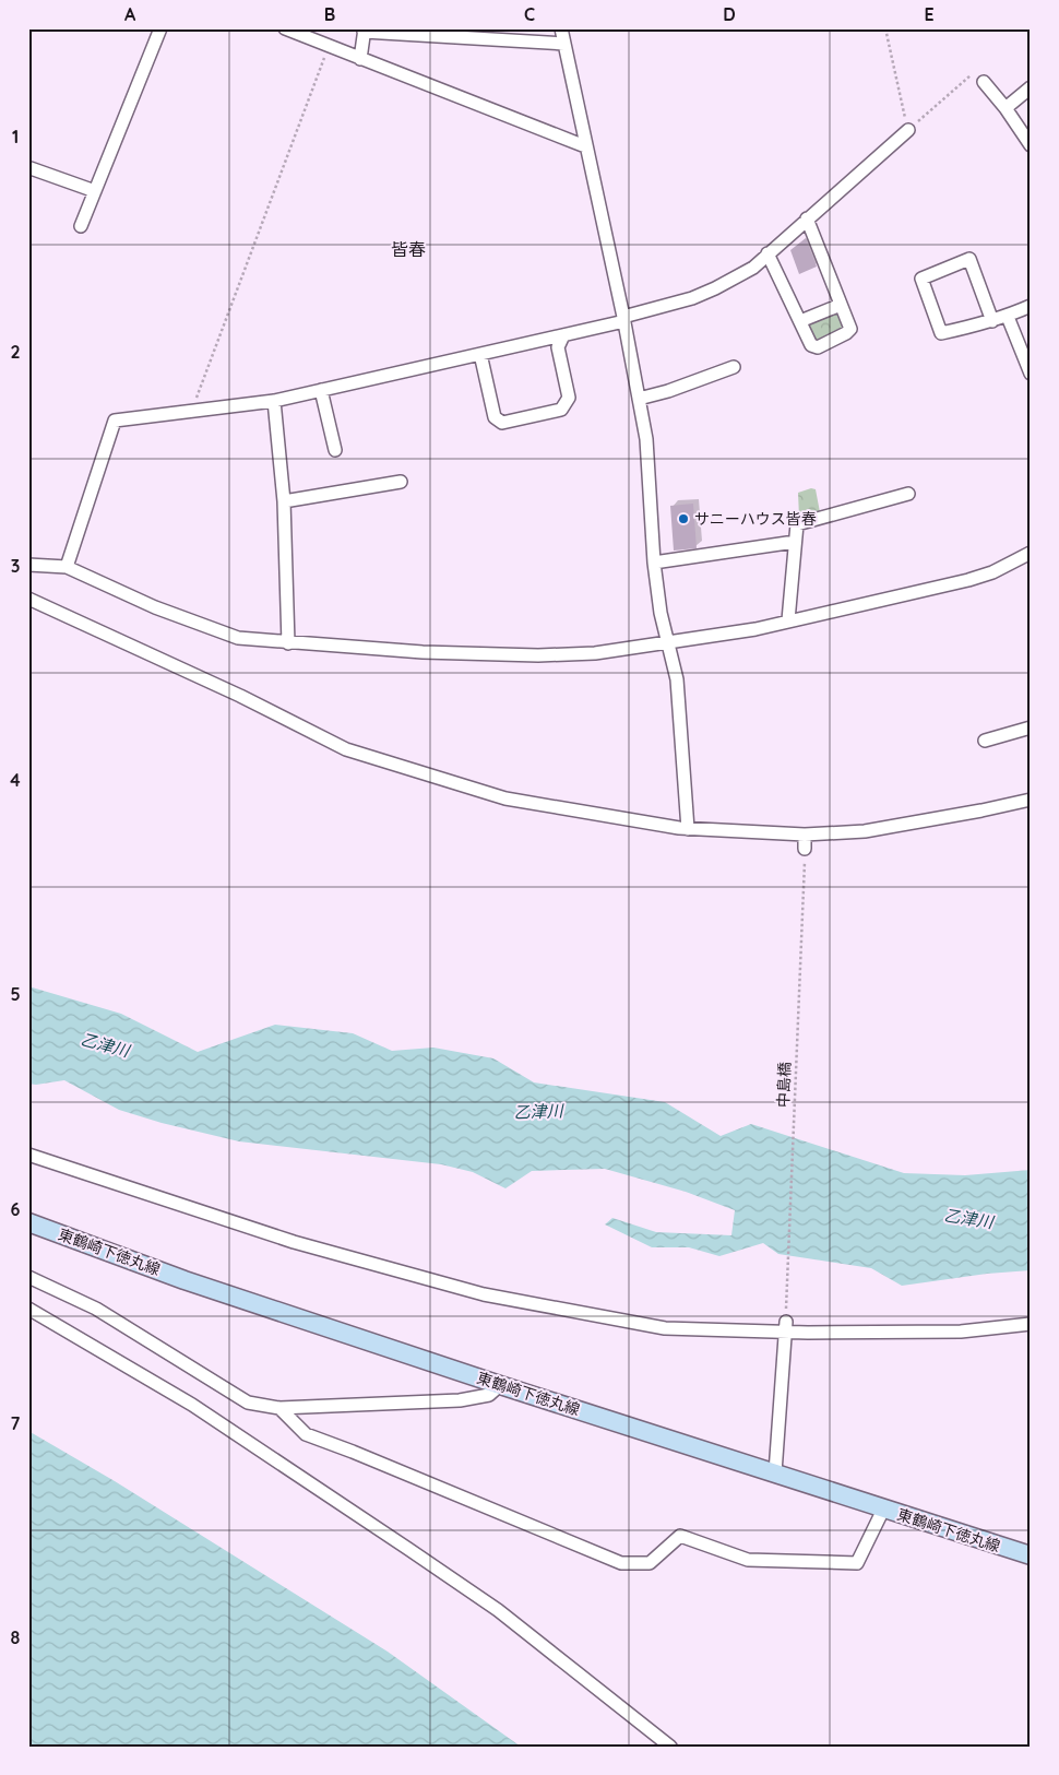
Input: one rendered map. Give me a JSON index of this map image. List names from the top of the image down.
{
  "streets": {
    "street": ["東鶴崎下徳丸線"],
    "path": ["中島橋"]
  },
  "districts": ["皆春"],
  "water": ["乙津川"],
  "places": ["サニーハウス皆春"],
  "grid": {
    "columns": [
      "A",
      "B",
      "C",
      "D",
      "E"
    ],
    "rows": [
      "1",
      "2",
      "3",
      "4",
      "5",
      "6",
      "7",
      "8"
    ]
  }
}
